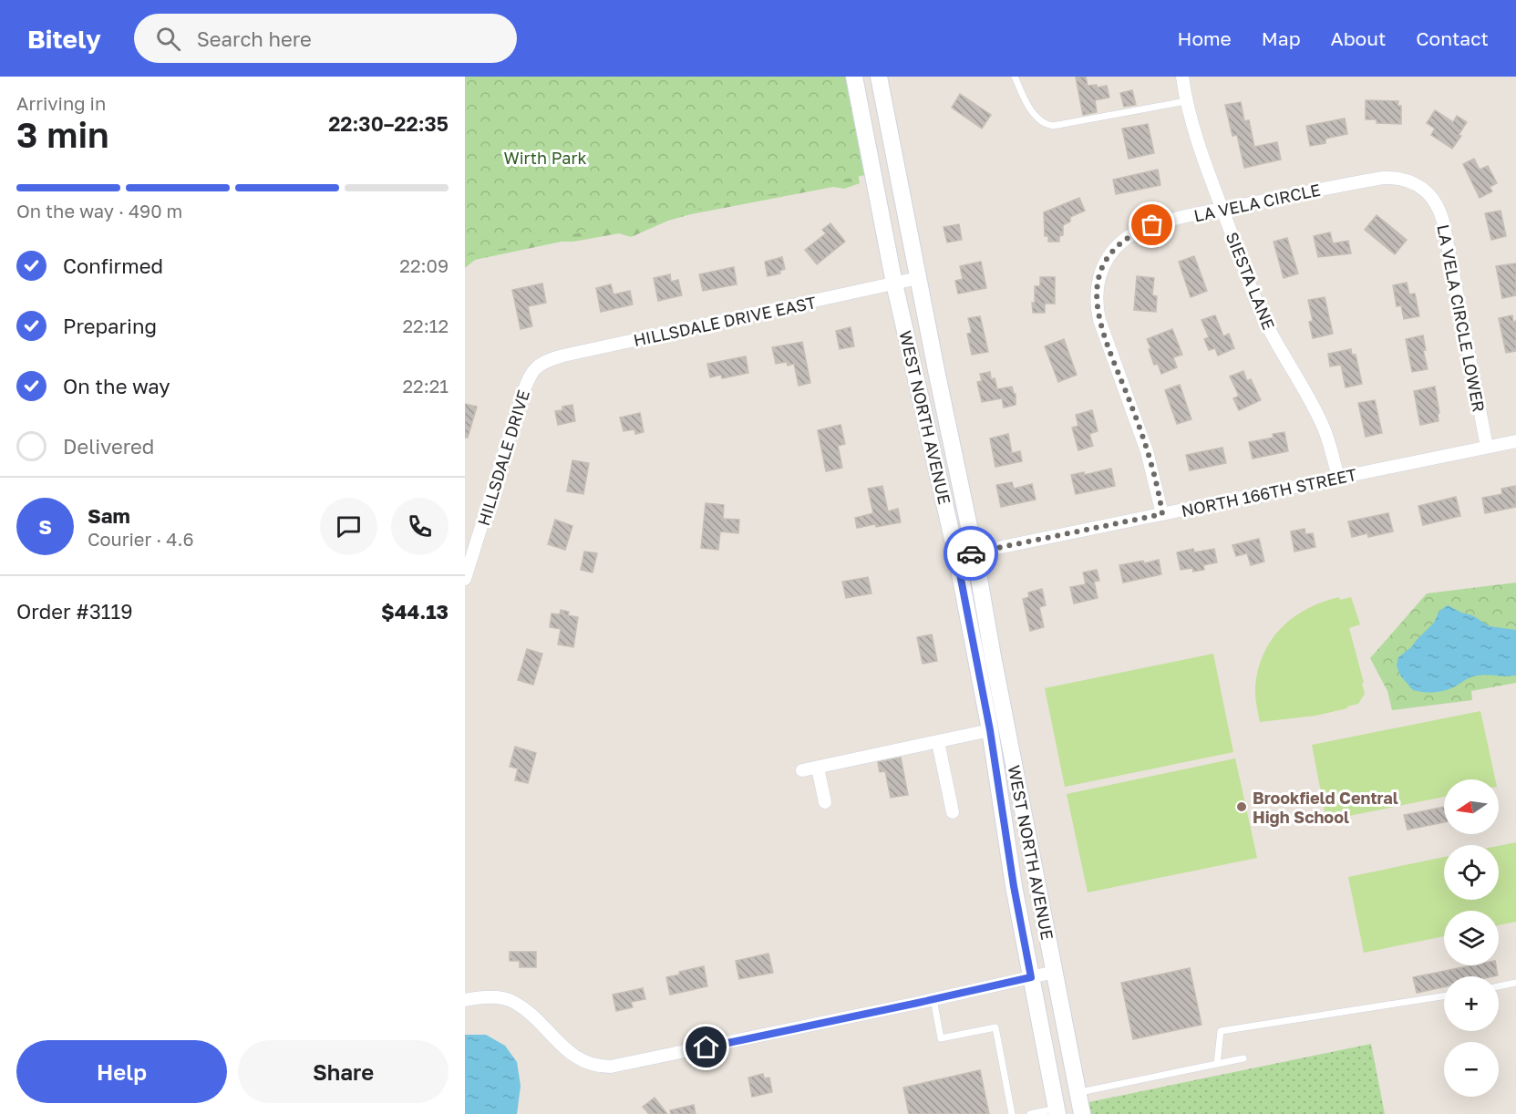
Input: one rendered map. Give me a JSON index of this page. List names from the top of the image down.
{
  "streets": {
    "main road": ["WEST NORTH AVENUE"],
    "street": [
      "LA VELA CIRCLE",
      "SIESTA LANE",
      "LA VELA CIRCLE LOWER",
      "HILLSDALE DRIVE EAST",
      "HILLSDALE DRIVE",
      "NORTH 166TH STREET"
    ]
  },
  "crossings": [
    ["LA VELA CIRCLE", "SIESTA LANE"],
    ["LA VELA CIRCLE", "LA VELA CIRCLE LOWER"],
    ["LA VELA CIRCLE", "NORTH 166TH STREET"],
    ["SIESTA LANE", "NORTH 166TH STREET"],
    ["LA VELA CIRCLE LOWER", "NORTH 166TH STREET"],
    ["HILLSDALE DRIVE EAST", "WEST NORTH AVENUE"],
    ["HILLSDALE DRIVE EAST", "HILLSDALE DRIVE"],
    ["WEST NORTH AVENUE", "NORTH 166TH STREET"]
  ],
  "parks": ["Wirth Park"],
  "places": ["Brookfield Central High School"],
  "north": "left",
  "page": {
    "header": "Bitely",
    "search": "Search here",
    "nav": [
      "Home",
      "Map",
      "About",
      "Contact"
    ],
    "heading": ["3 min", "Arriving in", "22:30–22:35"],
    "panel": [
      "Sam",
      "Courier · 4.6",
      "Order #3119",
      "$44.13"
    ],
    "bar": "On the way · 490 m",
    "list": [
      ["Confirmed", "22:09"],
      ["Preparing", "22:12"],
      ["On the way", "22:21"],
      "Delivered"
    ],
    "round": "S",
    "map_buttons": ["+", "−"],
    "buttons": ["Help", "Share"]
  }
}
